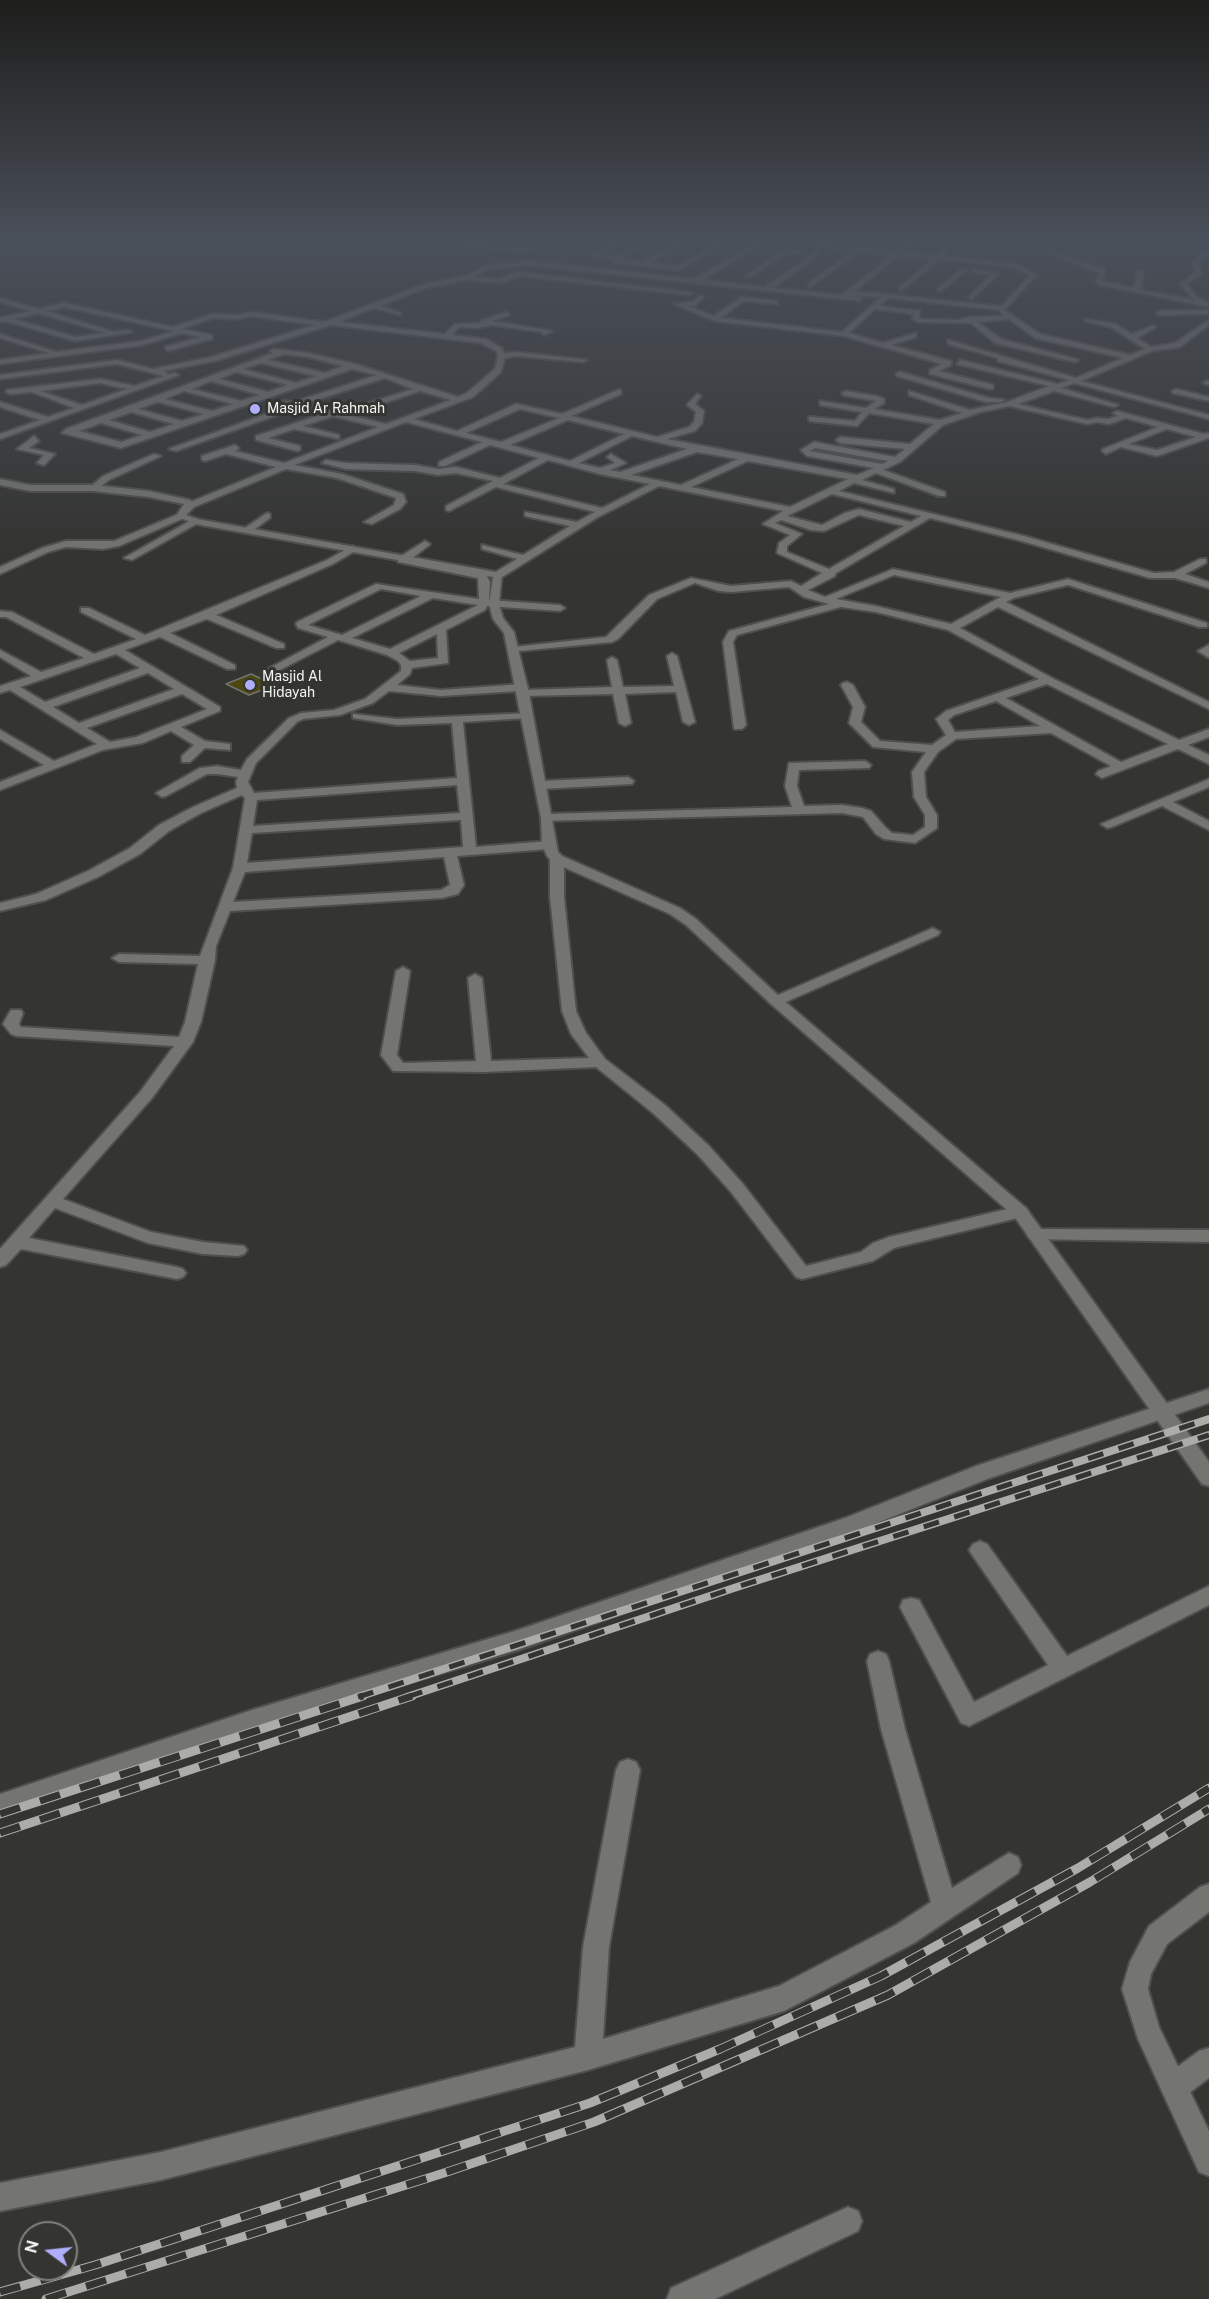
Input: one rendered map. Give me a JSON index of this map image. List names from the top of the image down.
{
  "places": ["Masjid Ar Rahmah", "Masjid Al Hidayah"],
  "north": "left"
}
